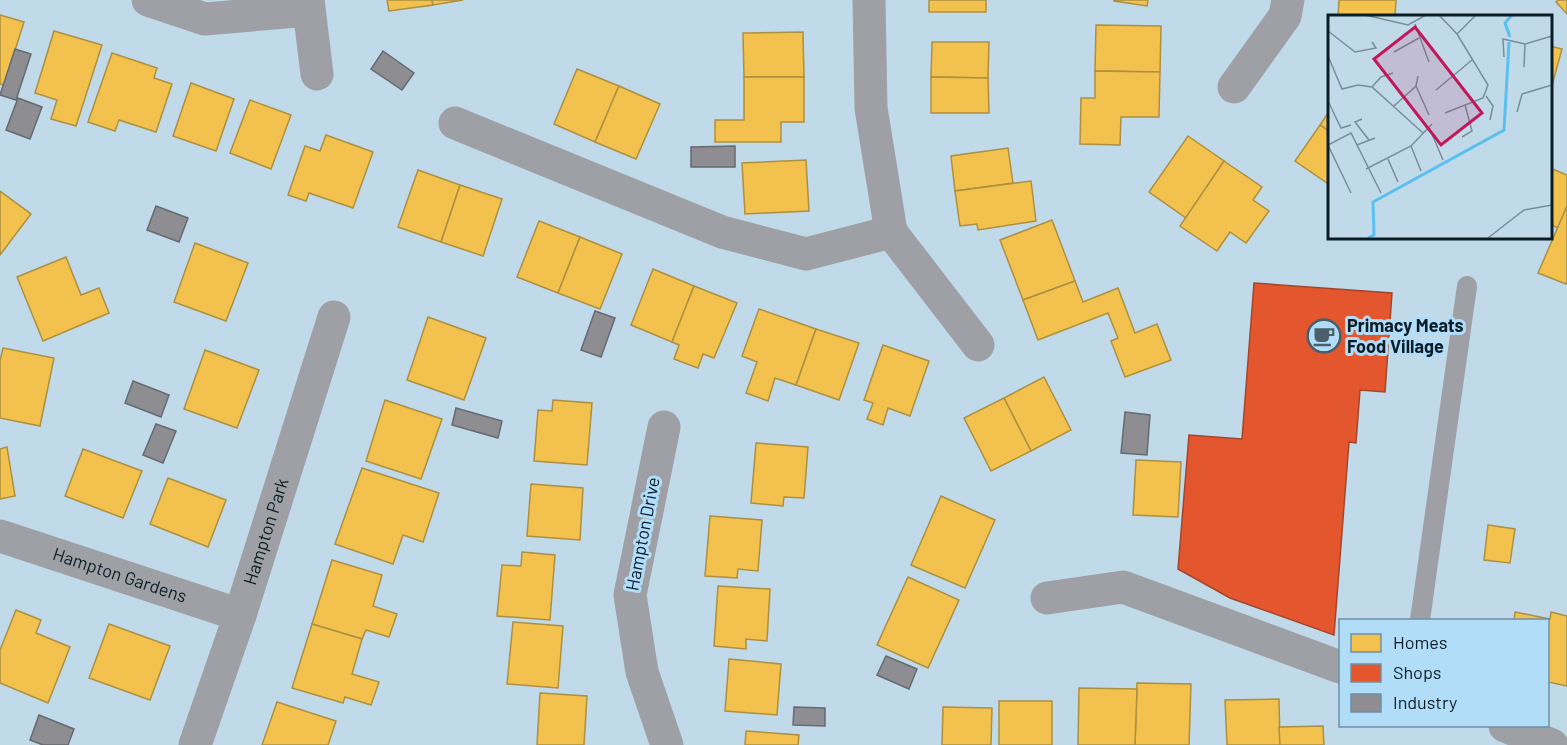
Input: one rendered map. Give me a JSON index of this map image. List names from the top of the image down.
{
  "streets": {
    "street": ["Hampton Park", "Hampton Drive", "Hampton Gardens"]
  },
  "crossings": [
    ["Hampton Park", "Hampton Gardens"]
  ],
  "places": {
    "cafe": ["Primacy Meats Food Village"]
  },
  "legend": ["Homes", "Shops", "Industry"]
}
